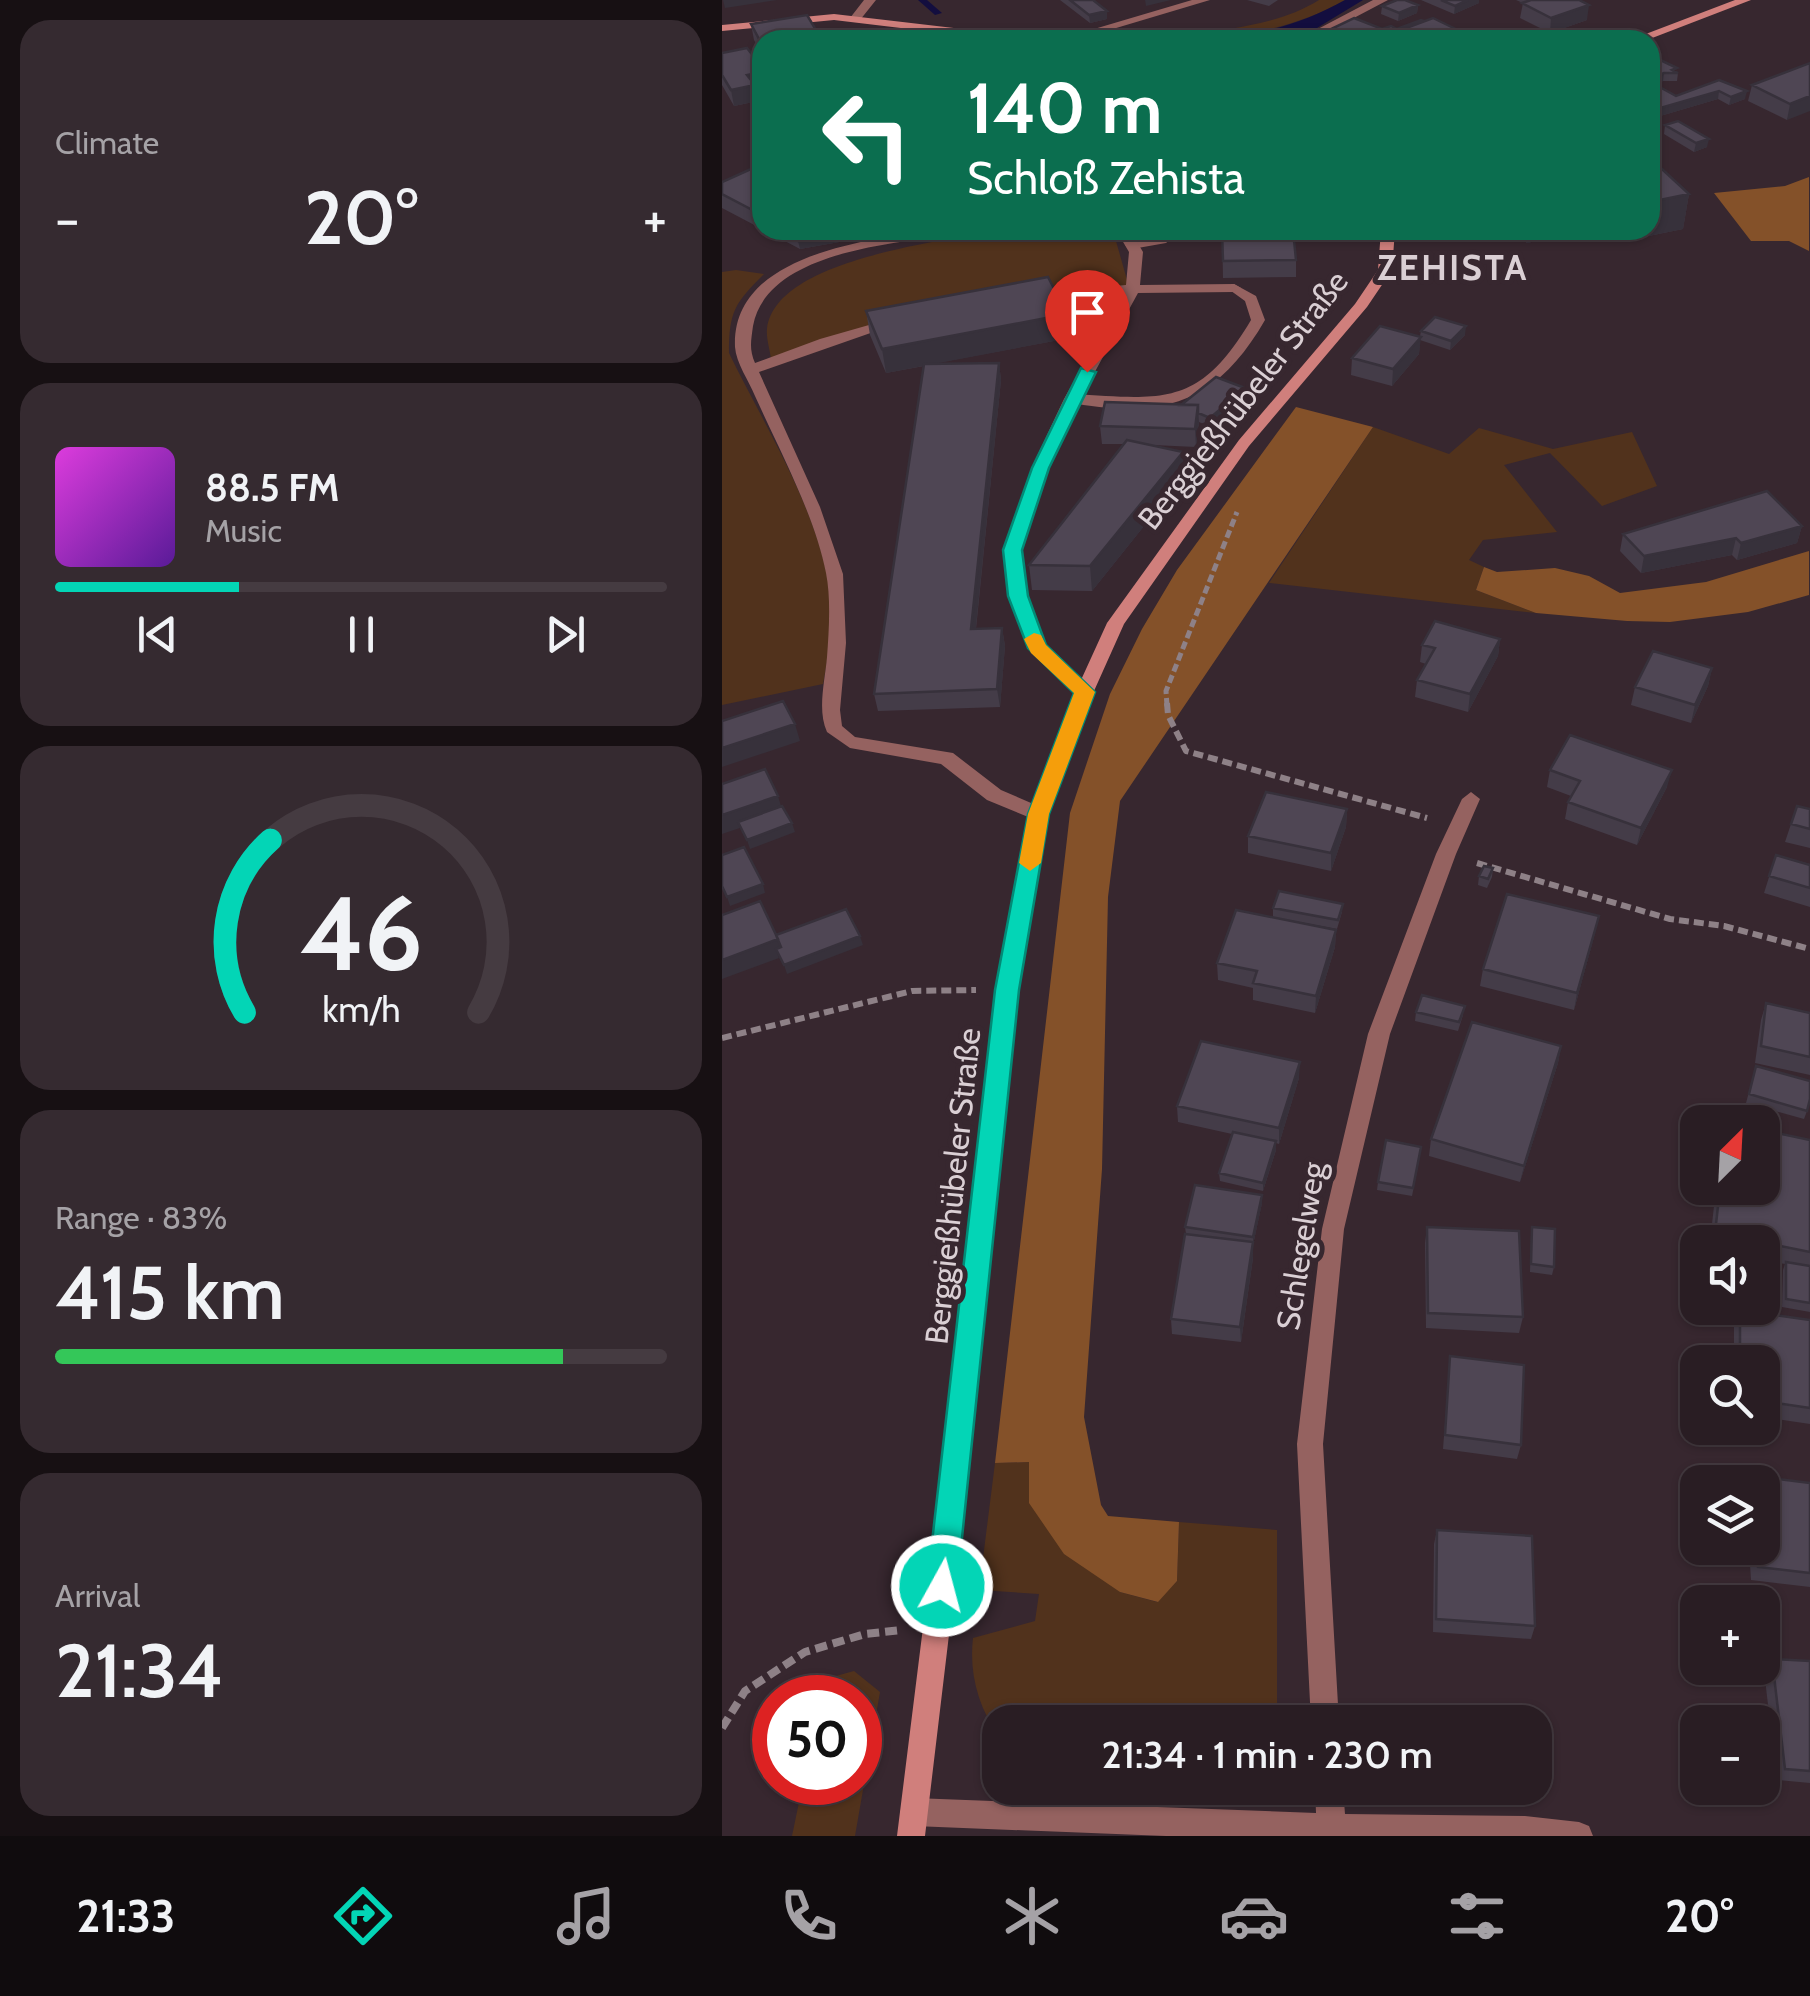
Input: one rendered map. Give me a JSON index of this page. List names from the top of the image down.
{
  "streets": {
    "main road": ["Berggießhübeler Straße"],
    "street": ["Schlegelweg"]
  },
  "districts": ["ZEHISTA"],
  "north": "top right",
  "page": {
    "tile": [
      "Climate",
      ["Range · 83%", "415 km"],
      ["Arrival", "21:34"]
    ],
    "turn": ["140 m", "Schloß Zehista"],
    "heat": ["−", "20°", "+"],
    "song": ["88.5 FM", "Music"],
    "map_buttons": ["+", "−"],
    "limit": "50",
    "trip": "21:34 · 1 min · 230 m",
    "tabs": ["21:33", "20°"],
    "gauge": ["46", "km/h"]
  }
}
